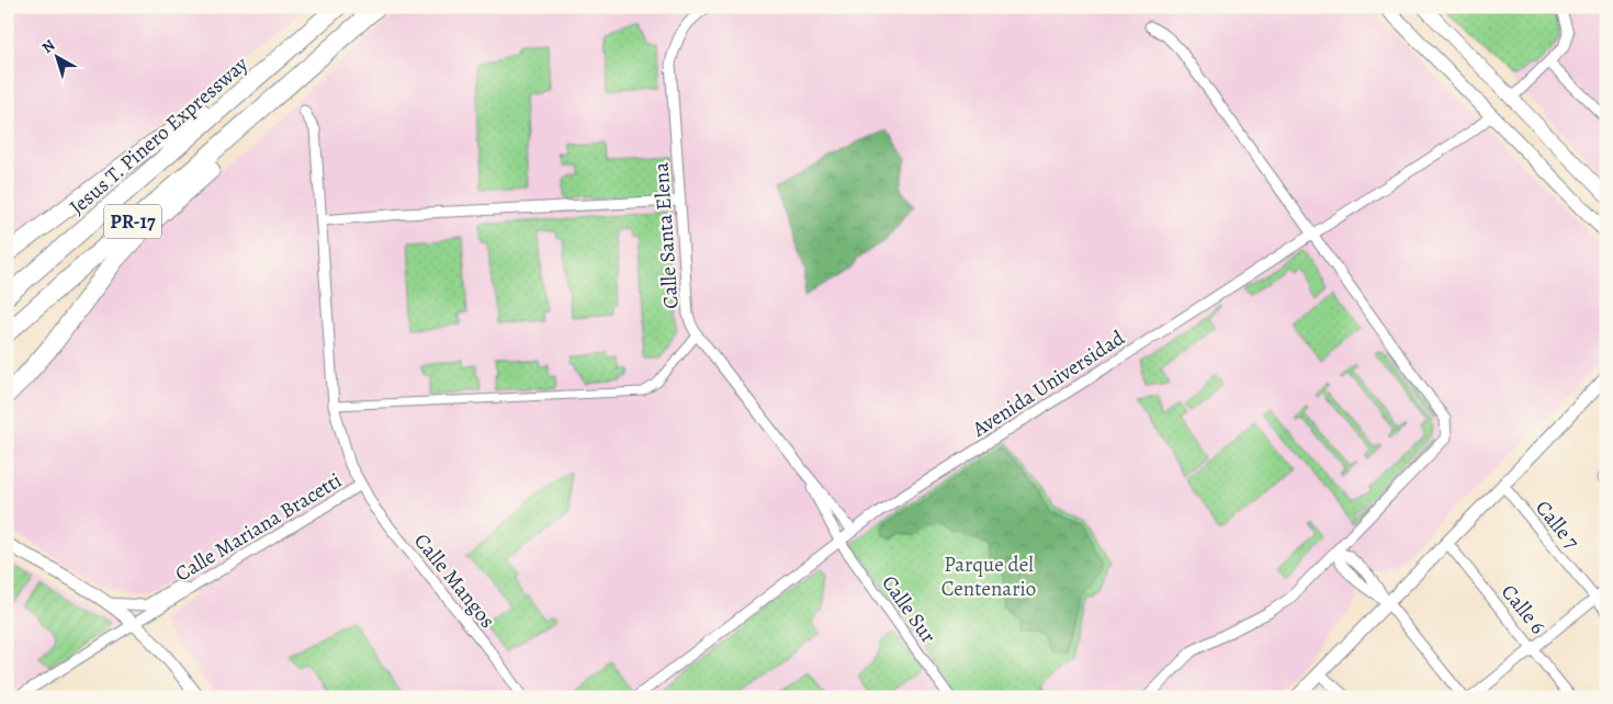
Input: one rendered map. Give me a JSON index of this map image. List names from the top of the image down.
{
  "streets": {
    "highway": ["Jesus T. Pinero Expressway", "PR-17"],
    "street": [
      "Calle Santa Elena",
      "Avenida Universidad",
      "Calle 7",
      "Calle Mariana Bracetti",
      "Calle Mangos",
      "Calle Sur",
      "Calle 6"
    ]
  },
  "crossings": [
    ["Calle Santa Elena", "Avenida Universidad"],
    ["Calle Santa Elena", "Calle Sur"],
    ["Avenida Universidad", "Calle Sur"],
    ["Calle Mariana Bracetti", "Calle Mangos"]
  ],
  "parks": ["Parque del Centenario"],
  "north": "top left"
}
